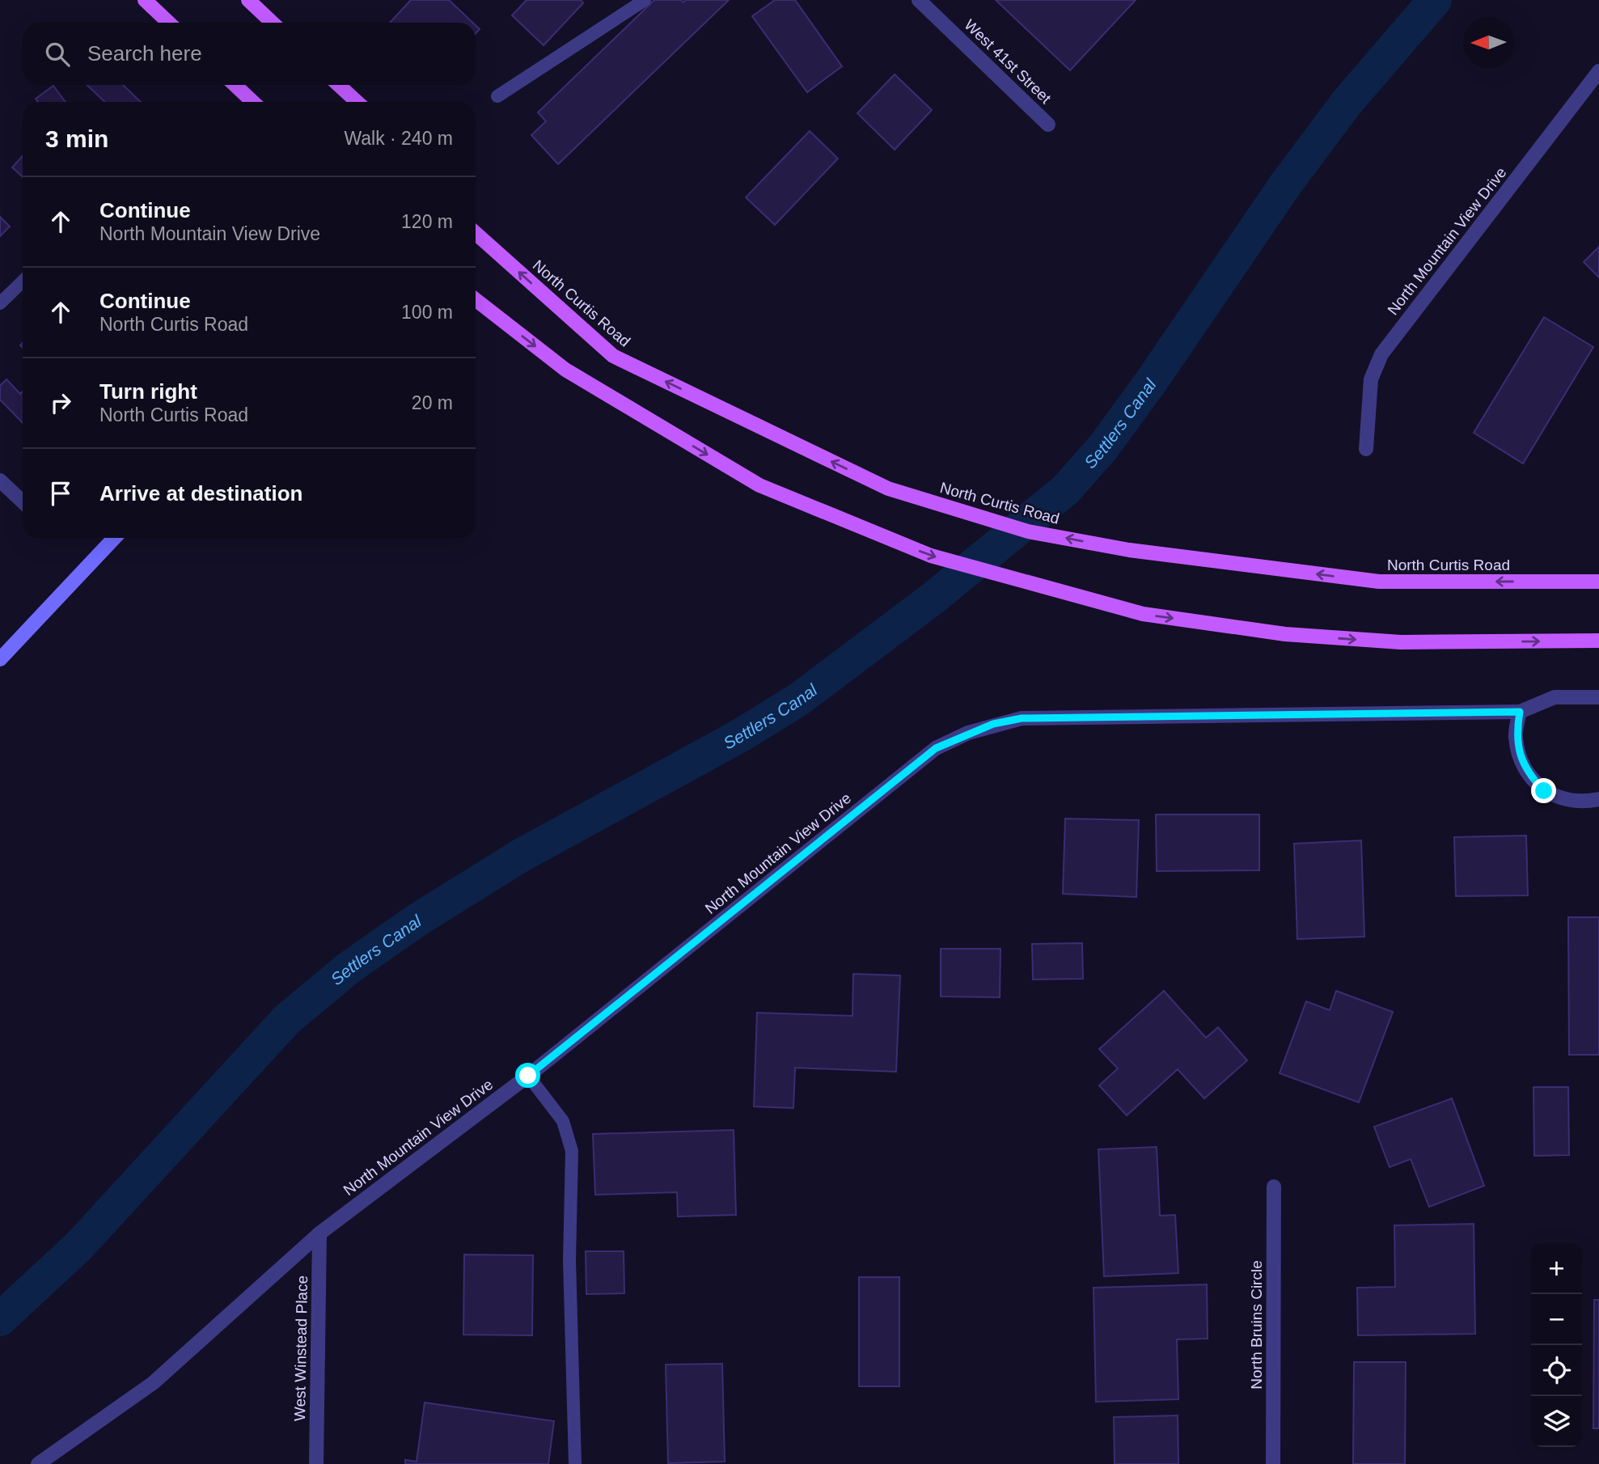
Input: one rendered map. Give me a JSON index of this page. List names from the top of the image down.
{
  "streets": {
    "main road": ["North Curtis Road"],
    "street": [
      "West 41st Street",
      "North Mountain View Drive",
      "North Bruins Circle",
      "West Winstead Place"
    ]
  },
  "crossings": [
    ["North Mountain View Drive", "West Winstead Place"]
  ],
  "water": ["Settlers Canal"],
  "north": "left",
  "page": {
    "search": "Search here",
    "heading": ["3 min", "Walk · 240 m"],
    "list": [
      ["Continue", "North Mountain View Drive", "120 m"],
      ["Continue", "North Curtis Road", "100 m"],
      ["Turn right", "North Curtis Road", "20 m"],
      "Arrive at destination"
    ],
    "map_buttons": ["+", "−"]
  }
}
